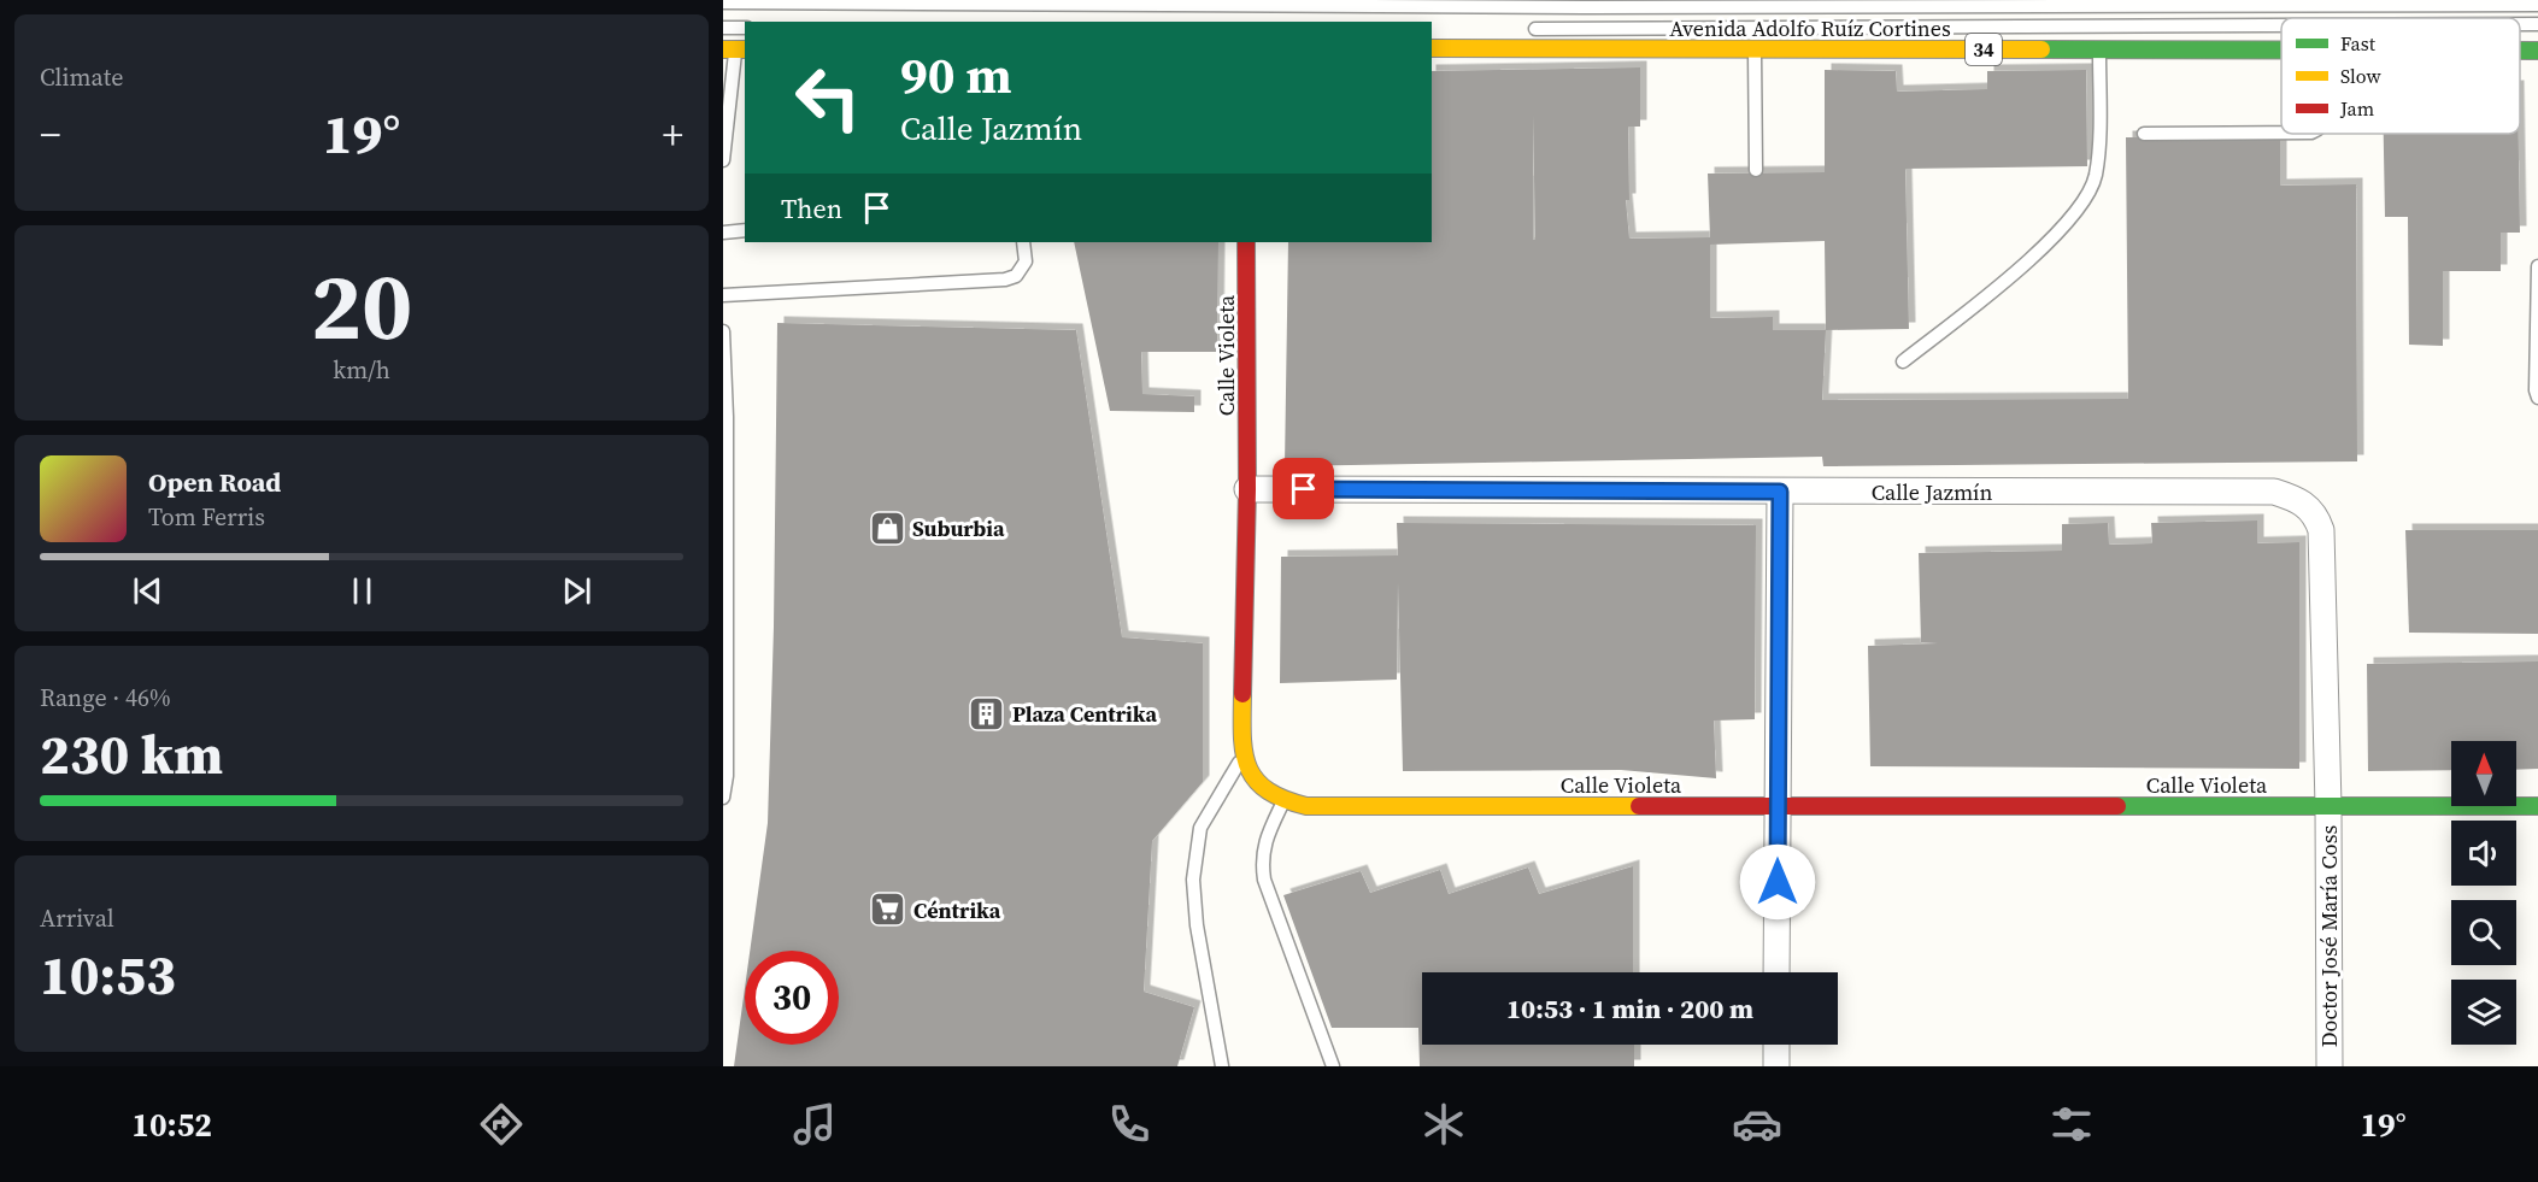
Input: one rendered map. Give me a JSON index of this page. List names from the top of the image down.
{
  "streets": {
    "street": [
      "Avenida Adolfo Ruíz Cortines",
      "34",
      "Calle Violeta",
      "Calle Jazmín",
      "Doctor José María Coss"
    ]
  },
  "crossings": [
    ["Calle Violeta", "Calle Jazmín"],
    ["Calle Violeta", "Doctor José María Coss"],
    ["Calle Jazmín", "Doctor José María Coss"]
  ],
  "places": {
    "shop": ["Suburbia"],
    "building": ["Plaza Centrika"],
    "supermarket": ["Céntrika"]
  },
  "legend": ["Fast", "Slow", "Jam"],
  "north": "top",
  "page": {
    "tile": [
      "Climate",
      ["20", "km/h"],
      ["Range · 46%", "230 km"],
      ["Arrival", "10:53"]
    ],
    "turn": ["90 m", "Calle Jazmín"],
    "heat": ["−", "19°", "+"],
    "then": "Then",
    "song": ["Open Road", "Tom Ferris"],
    "limit": "30",
    "trip": "10:53 · 1 min · 200 m",
    "tabs": ["10:52", "19°"]
  }
}
